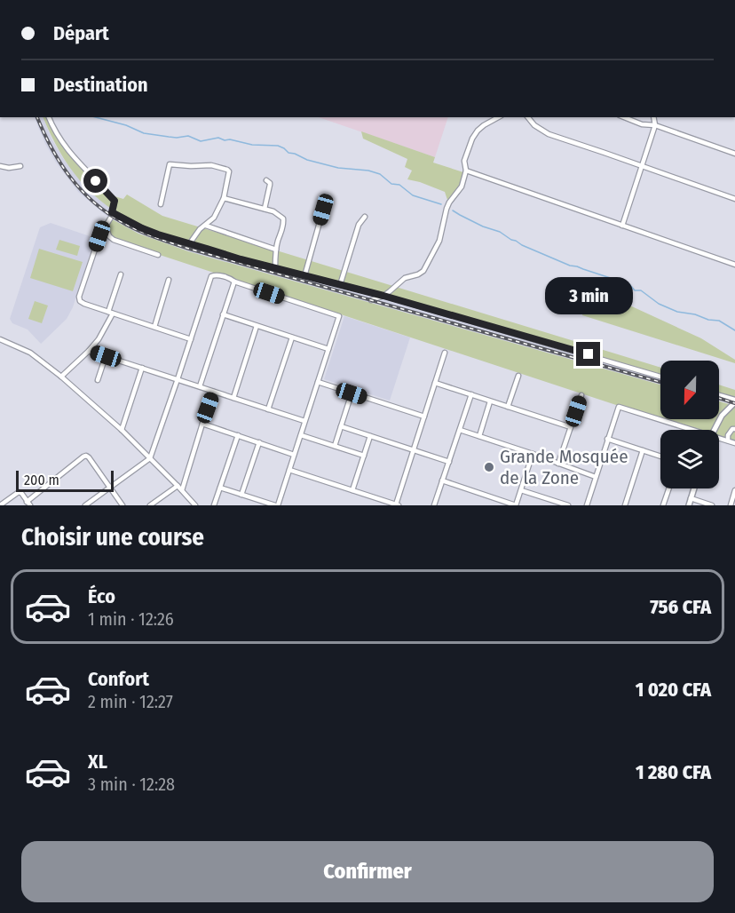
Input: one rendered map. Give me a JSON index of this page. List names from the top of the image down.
{
  "places": ["Grande Mosquée de la Zone"],
  "scale_bar": "200 m",
  "north": "bottom",
  "page": {
    "banner": ["Départ", "Destination"],
    "bubble": "3 min",
    "scale": "200 m",
    "heading": "Choisir une course",
    "list": [
      {
        "name": "Éco",
        "note": "1 min · 12:26",
        "value": "756 CFA"
      },
      {
        "name": "Confort",
        "note": "2 min · 12:27",
        "value": "1 020 CFA"
      },
      {
        "name": "XL",
        "note": "3 min · 12:28",
        "value": "1 280 CFA"
      }
    ],
    "buttons": "Confirmer"
  }
}
